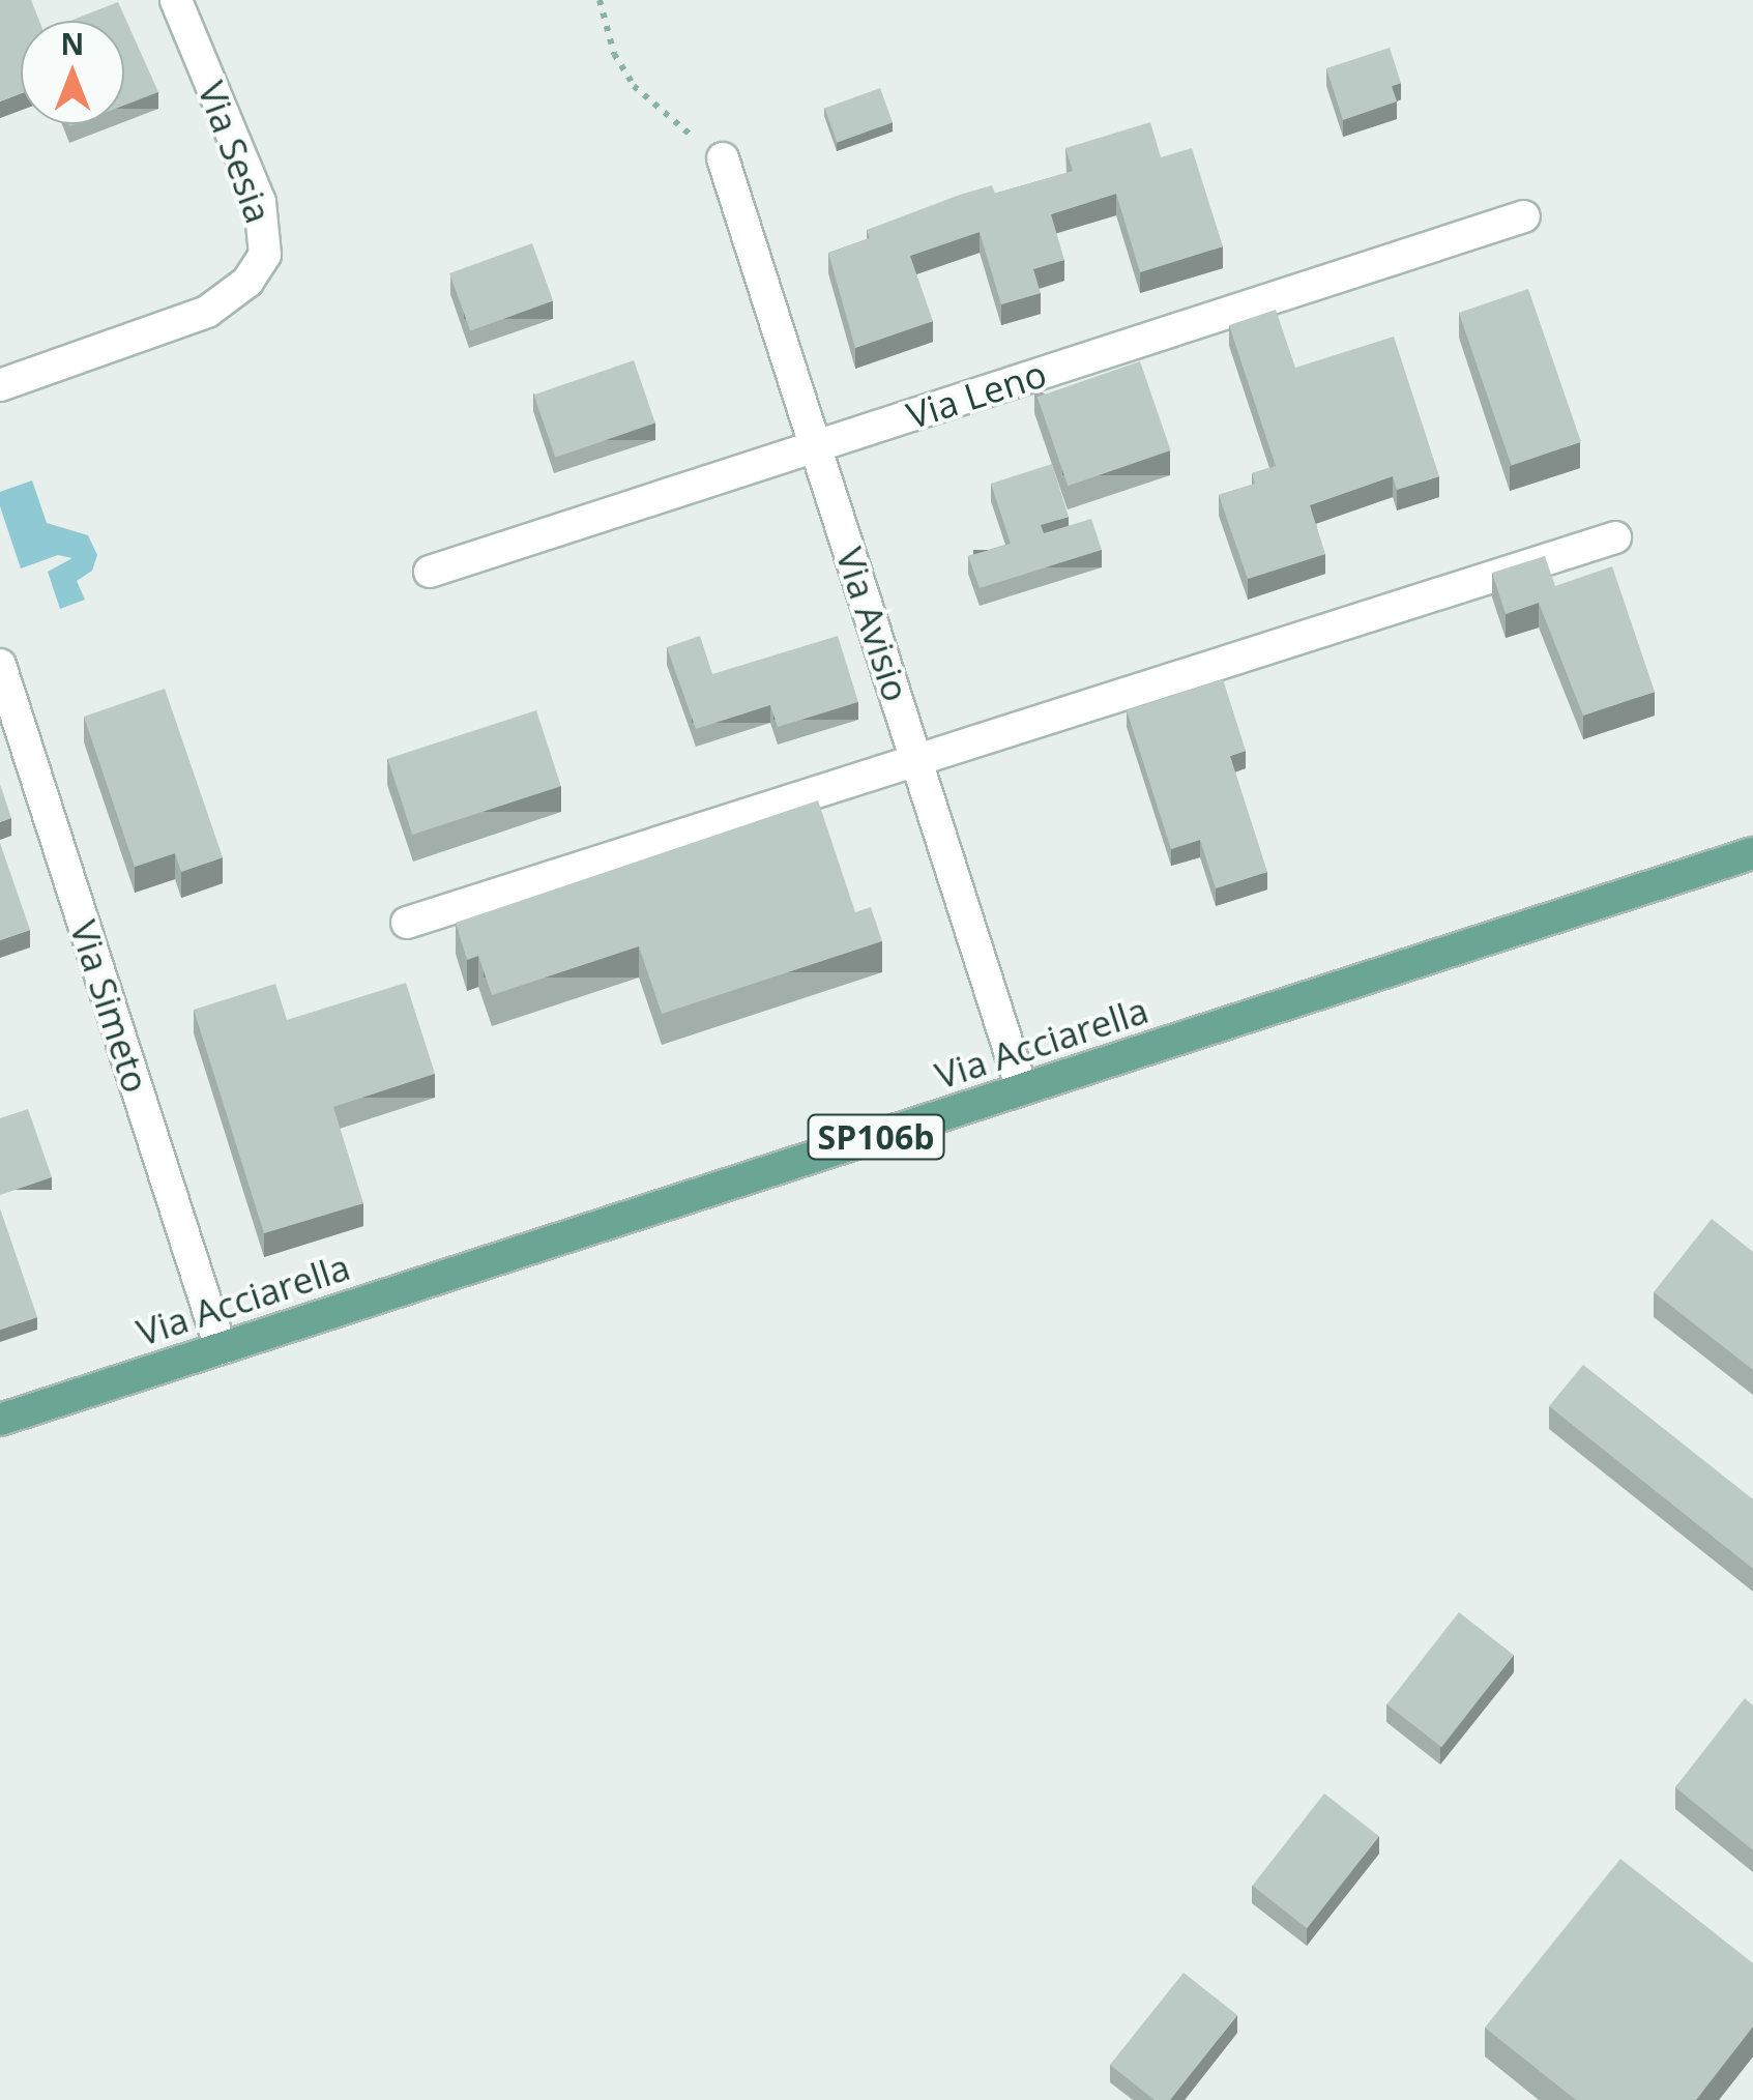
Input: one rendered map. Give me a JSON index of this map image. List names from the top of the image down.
{
  "streets": {
    "main road": ["Via Acciarella", "SP106b"],
    "street": [
      "Via Sesia",
      "Via Leno",
      "Via Avisio",
      "Via Simeto"
    ]
  },
  "crossings": [
    ["Via Leno", "Via Avisio"],
    ["Via Avisio", "Via Acciarella"],
    ["Via Simeto", "Via Acciarella"]
  ],
  "north": "top"
}
